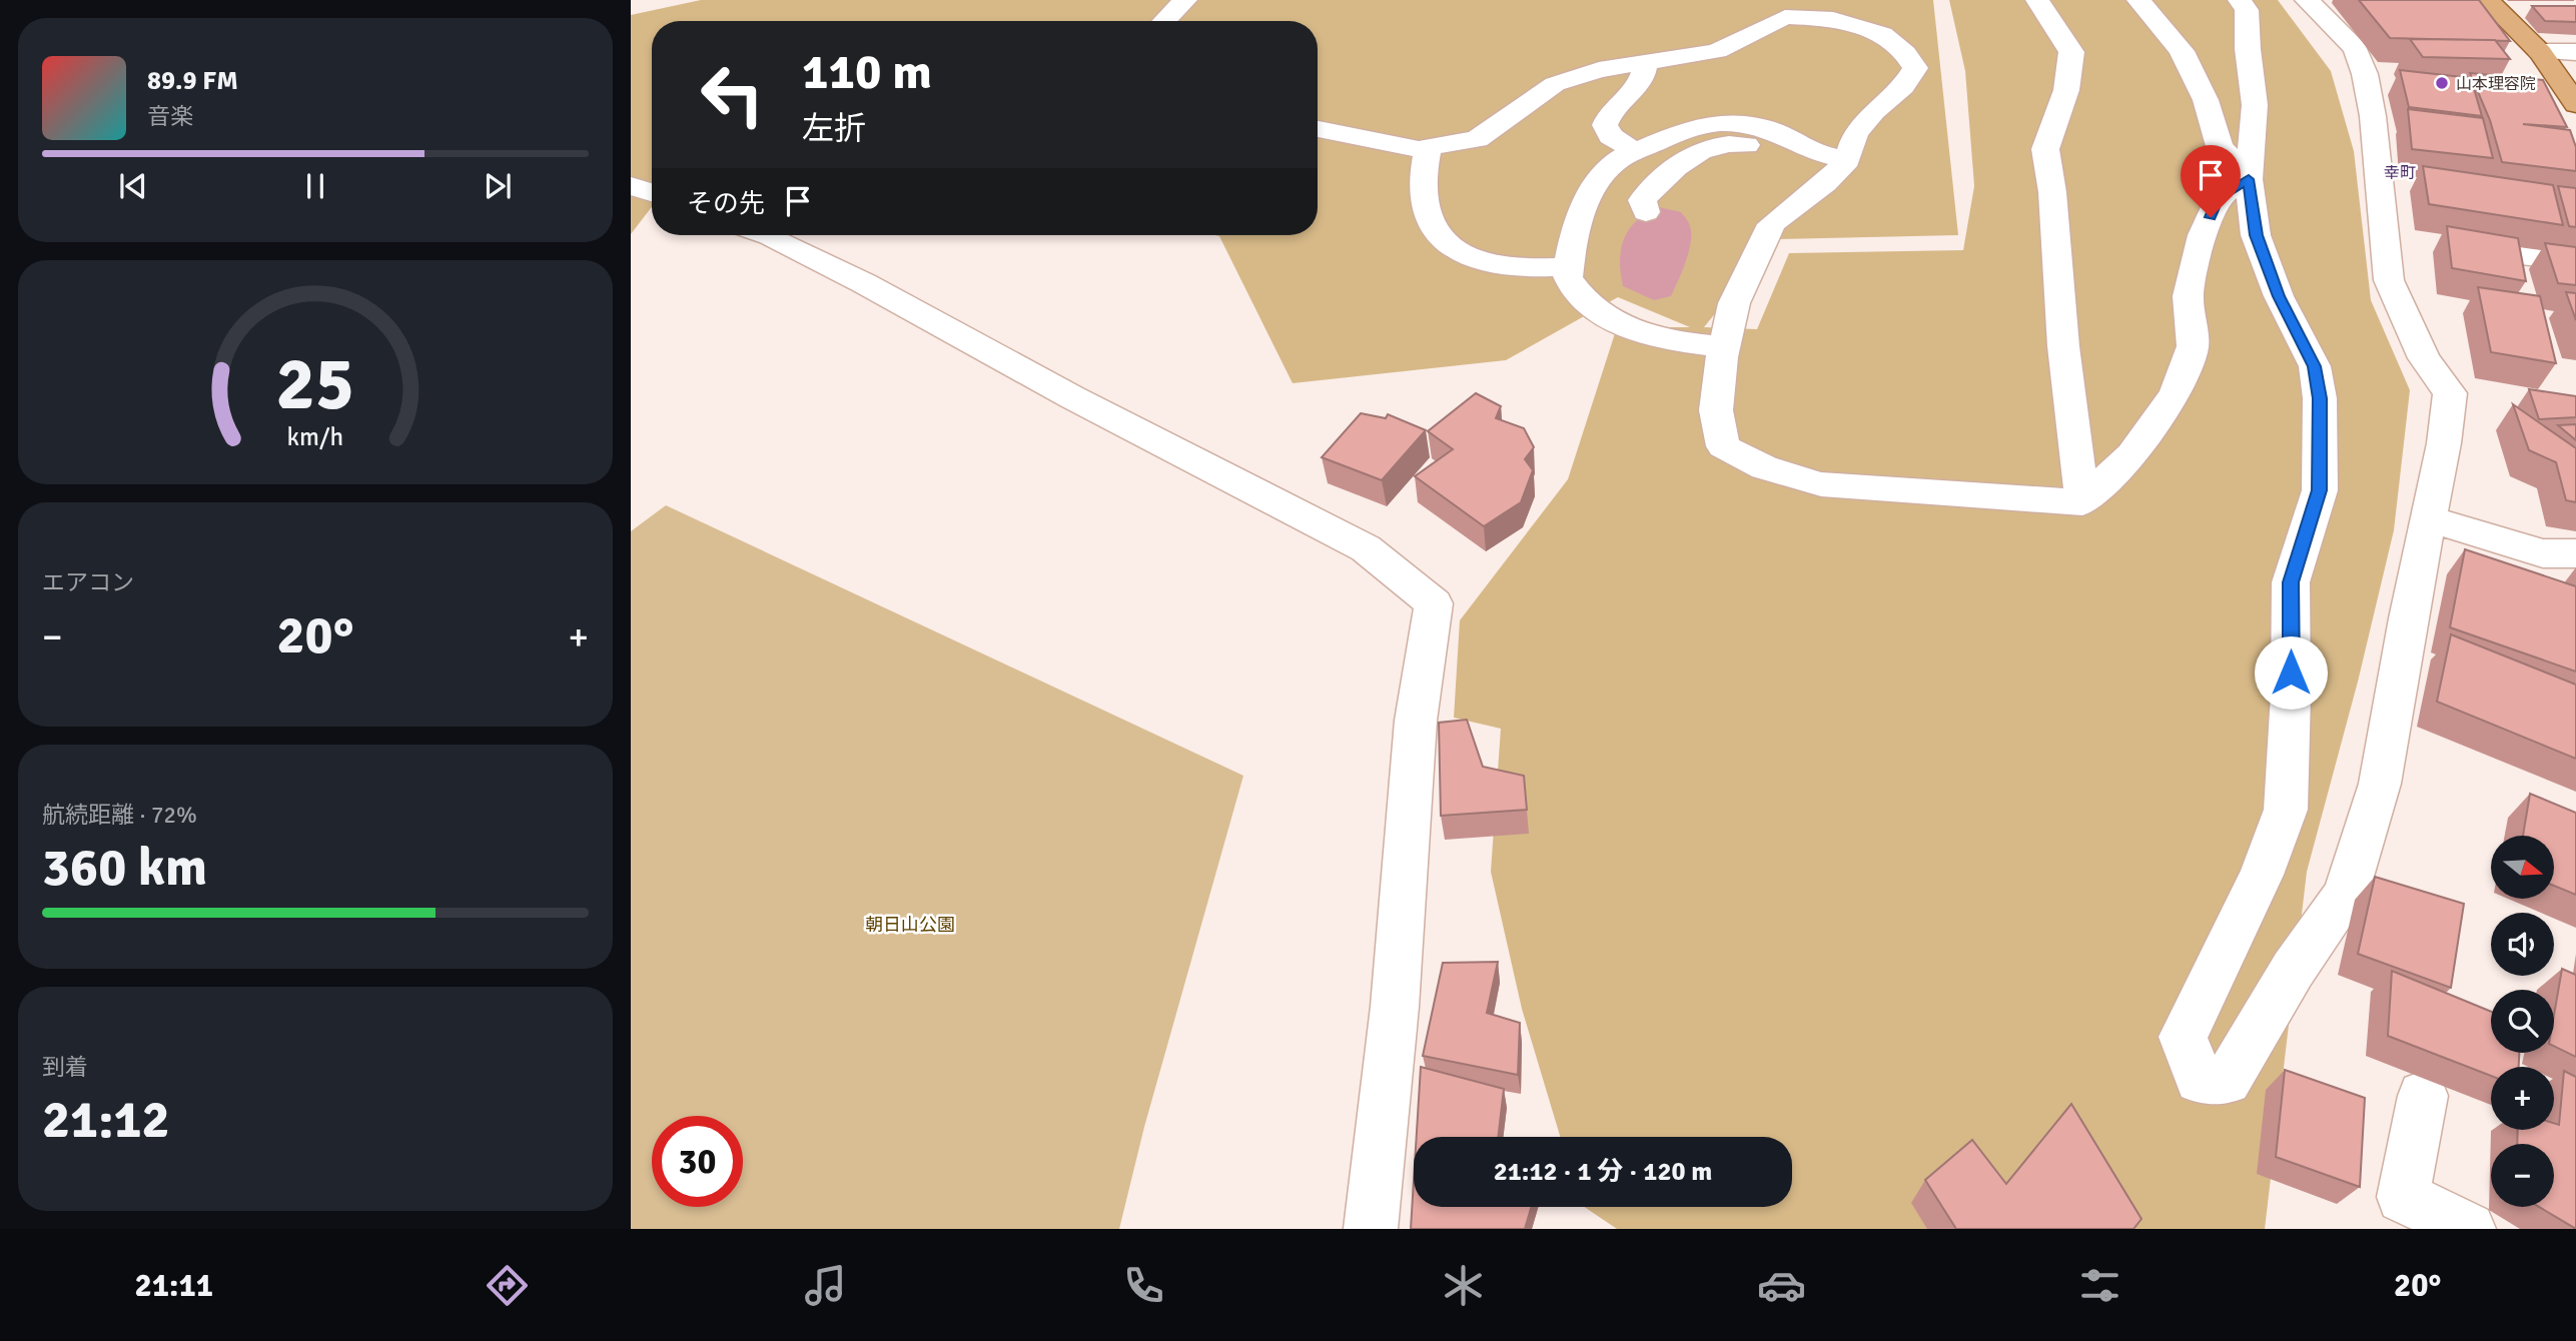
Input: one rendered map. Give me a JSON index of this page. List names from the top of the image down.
{
  "districts": ["幸町"],
  "parks": ["朝日山公園"],
  "places": ["山本理容院"],
  "north": "right",
  "page": {
    "turn": ["110 m", "左折"],
    "song": ["89.9 FM", "音楽"],
    "then": "その先",
    "tile": [
      "エアコン",
      ["航続距離 · 72%", "360 km"],
      ["到着", "21:12"]
    ],
    "heat": ["−", "20°", "+"],
    "map_buttons": ["+", "−"],
    "limit": "30",
    "trip": "21:12 · 1 分 · 120 m",
    "tabs": ["21:11", "20°"],
    "gauge": ["25", "km/h"]
  }
}
